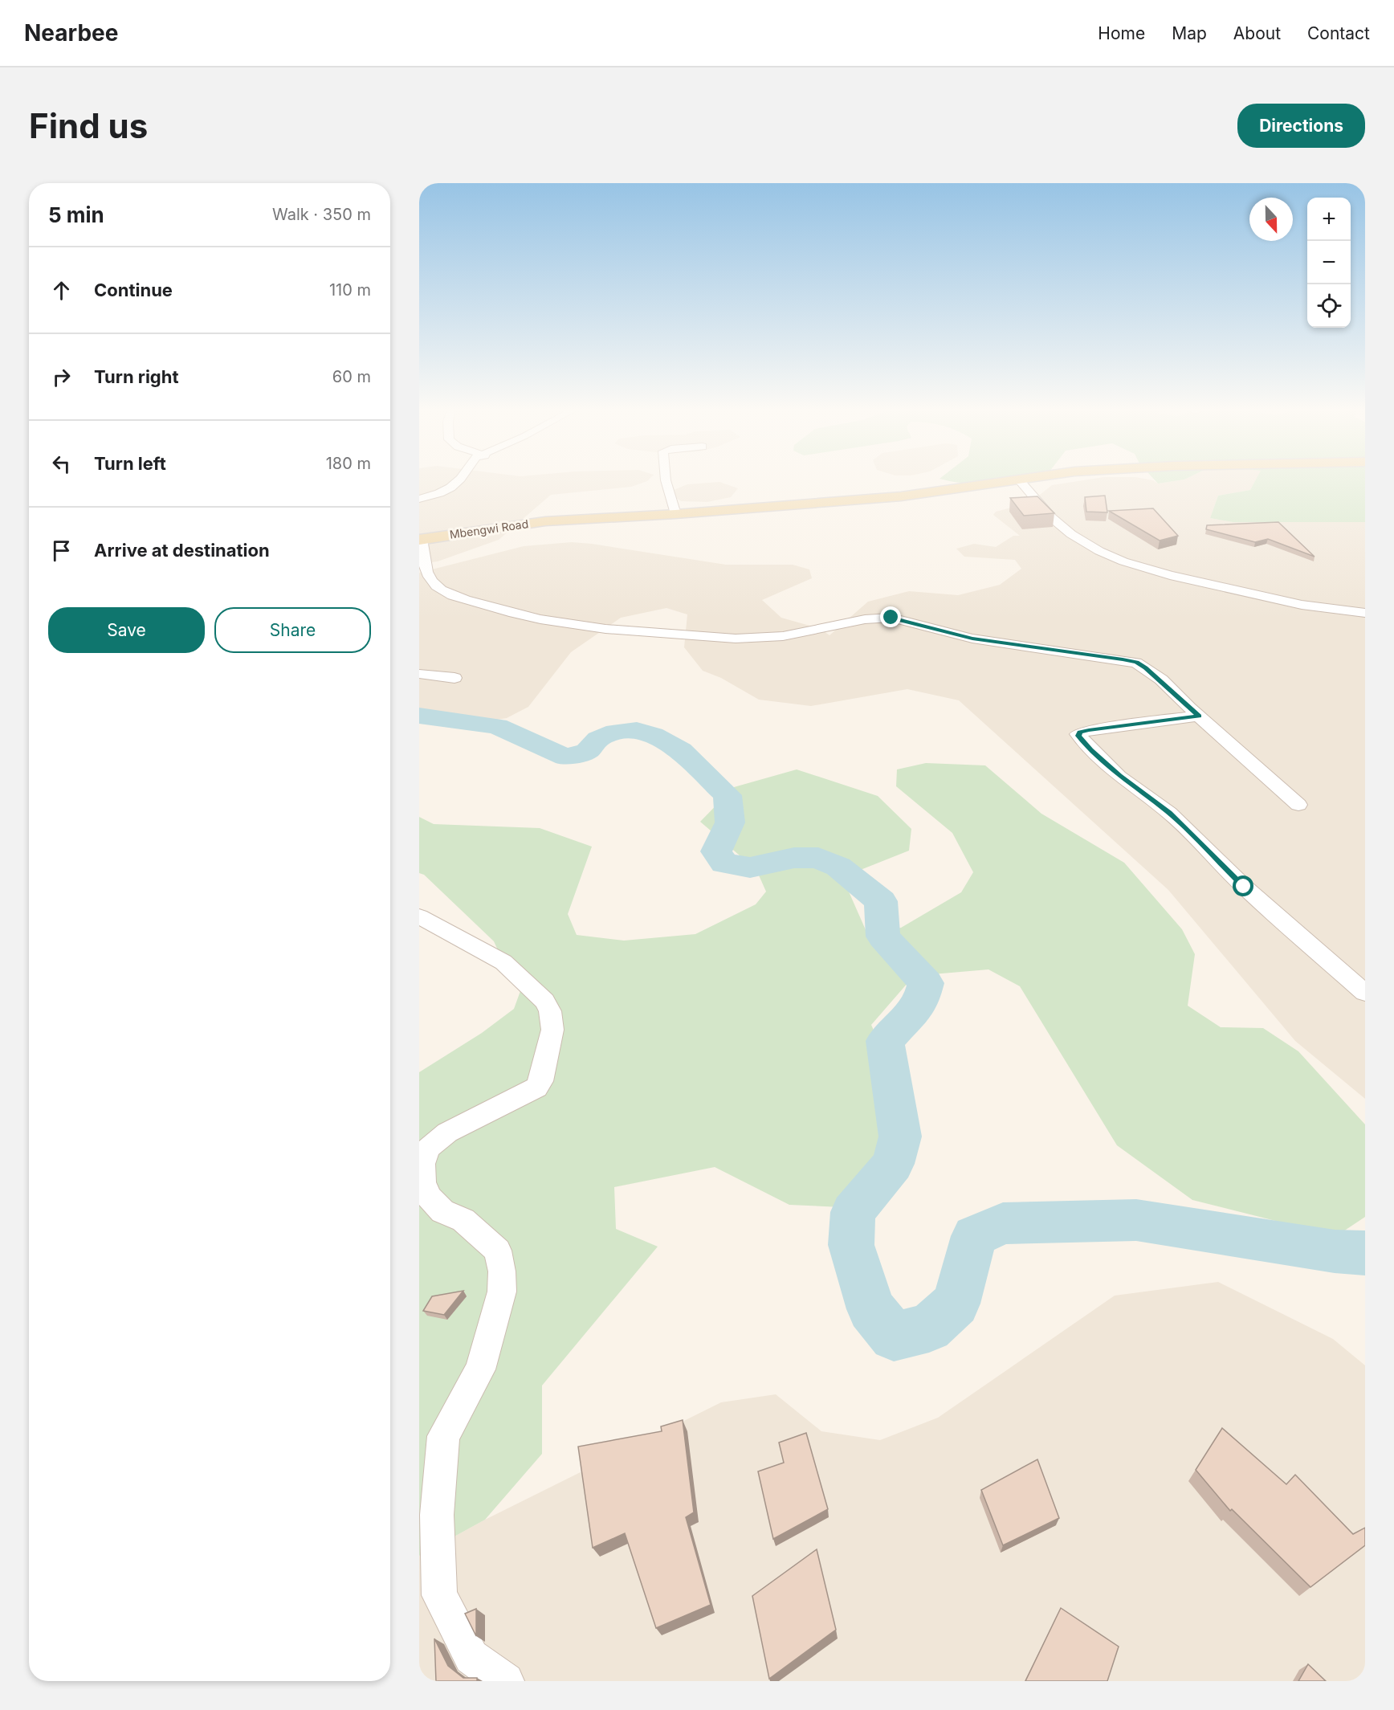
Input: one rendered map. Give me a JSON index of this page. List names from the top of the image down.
{
  "streets": {
    "main road": ["Mbengwi Road"]
  },
  "north": "bottom",
  "page": {
    "header": "Nearbee",
    "nav": [
      "Home",
      "Map",
      "About",
      "Contact"
    ],
    "buttons": [
      "Directions",
      ["Save", "Share"]
    ],
    "title": "Find us",
    "heading": ["5 min", "Walk · 350 m"],
    "map_buttons": ["+", "−"],
    "list": [
      ["Continue", "110 m"],
      ["Turn right", "60 m"],
      ["Turn left", "180 m"],
      "Arrive at destination"
    ]
  }
}
